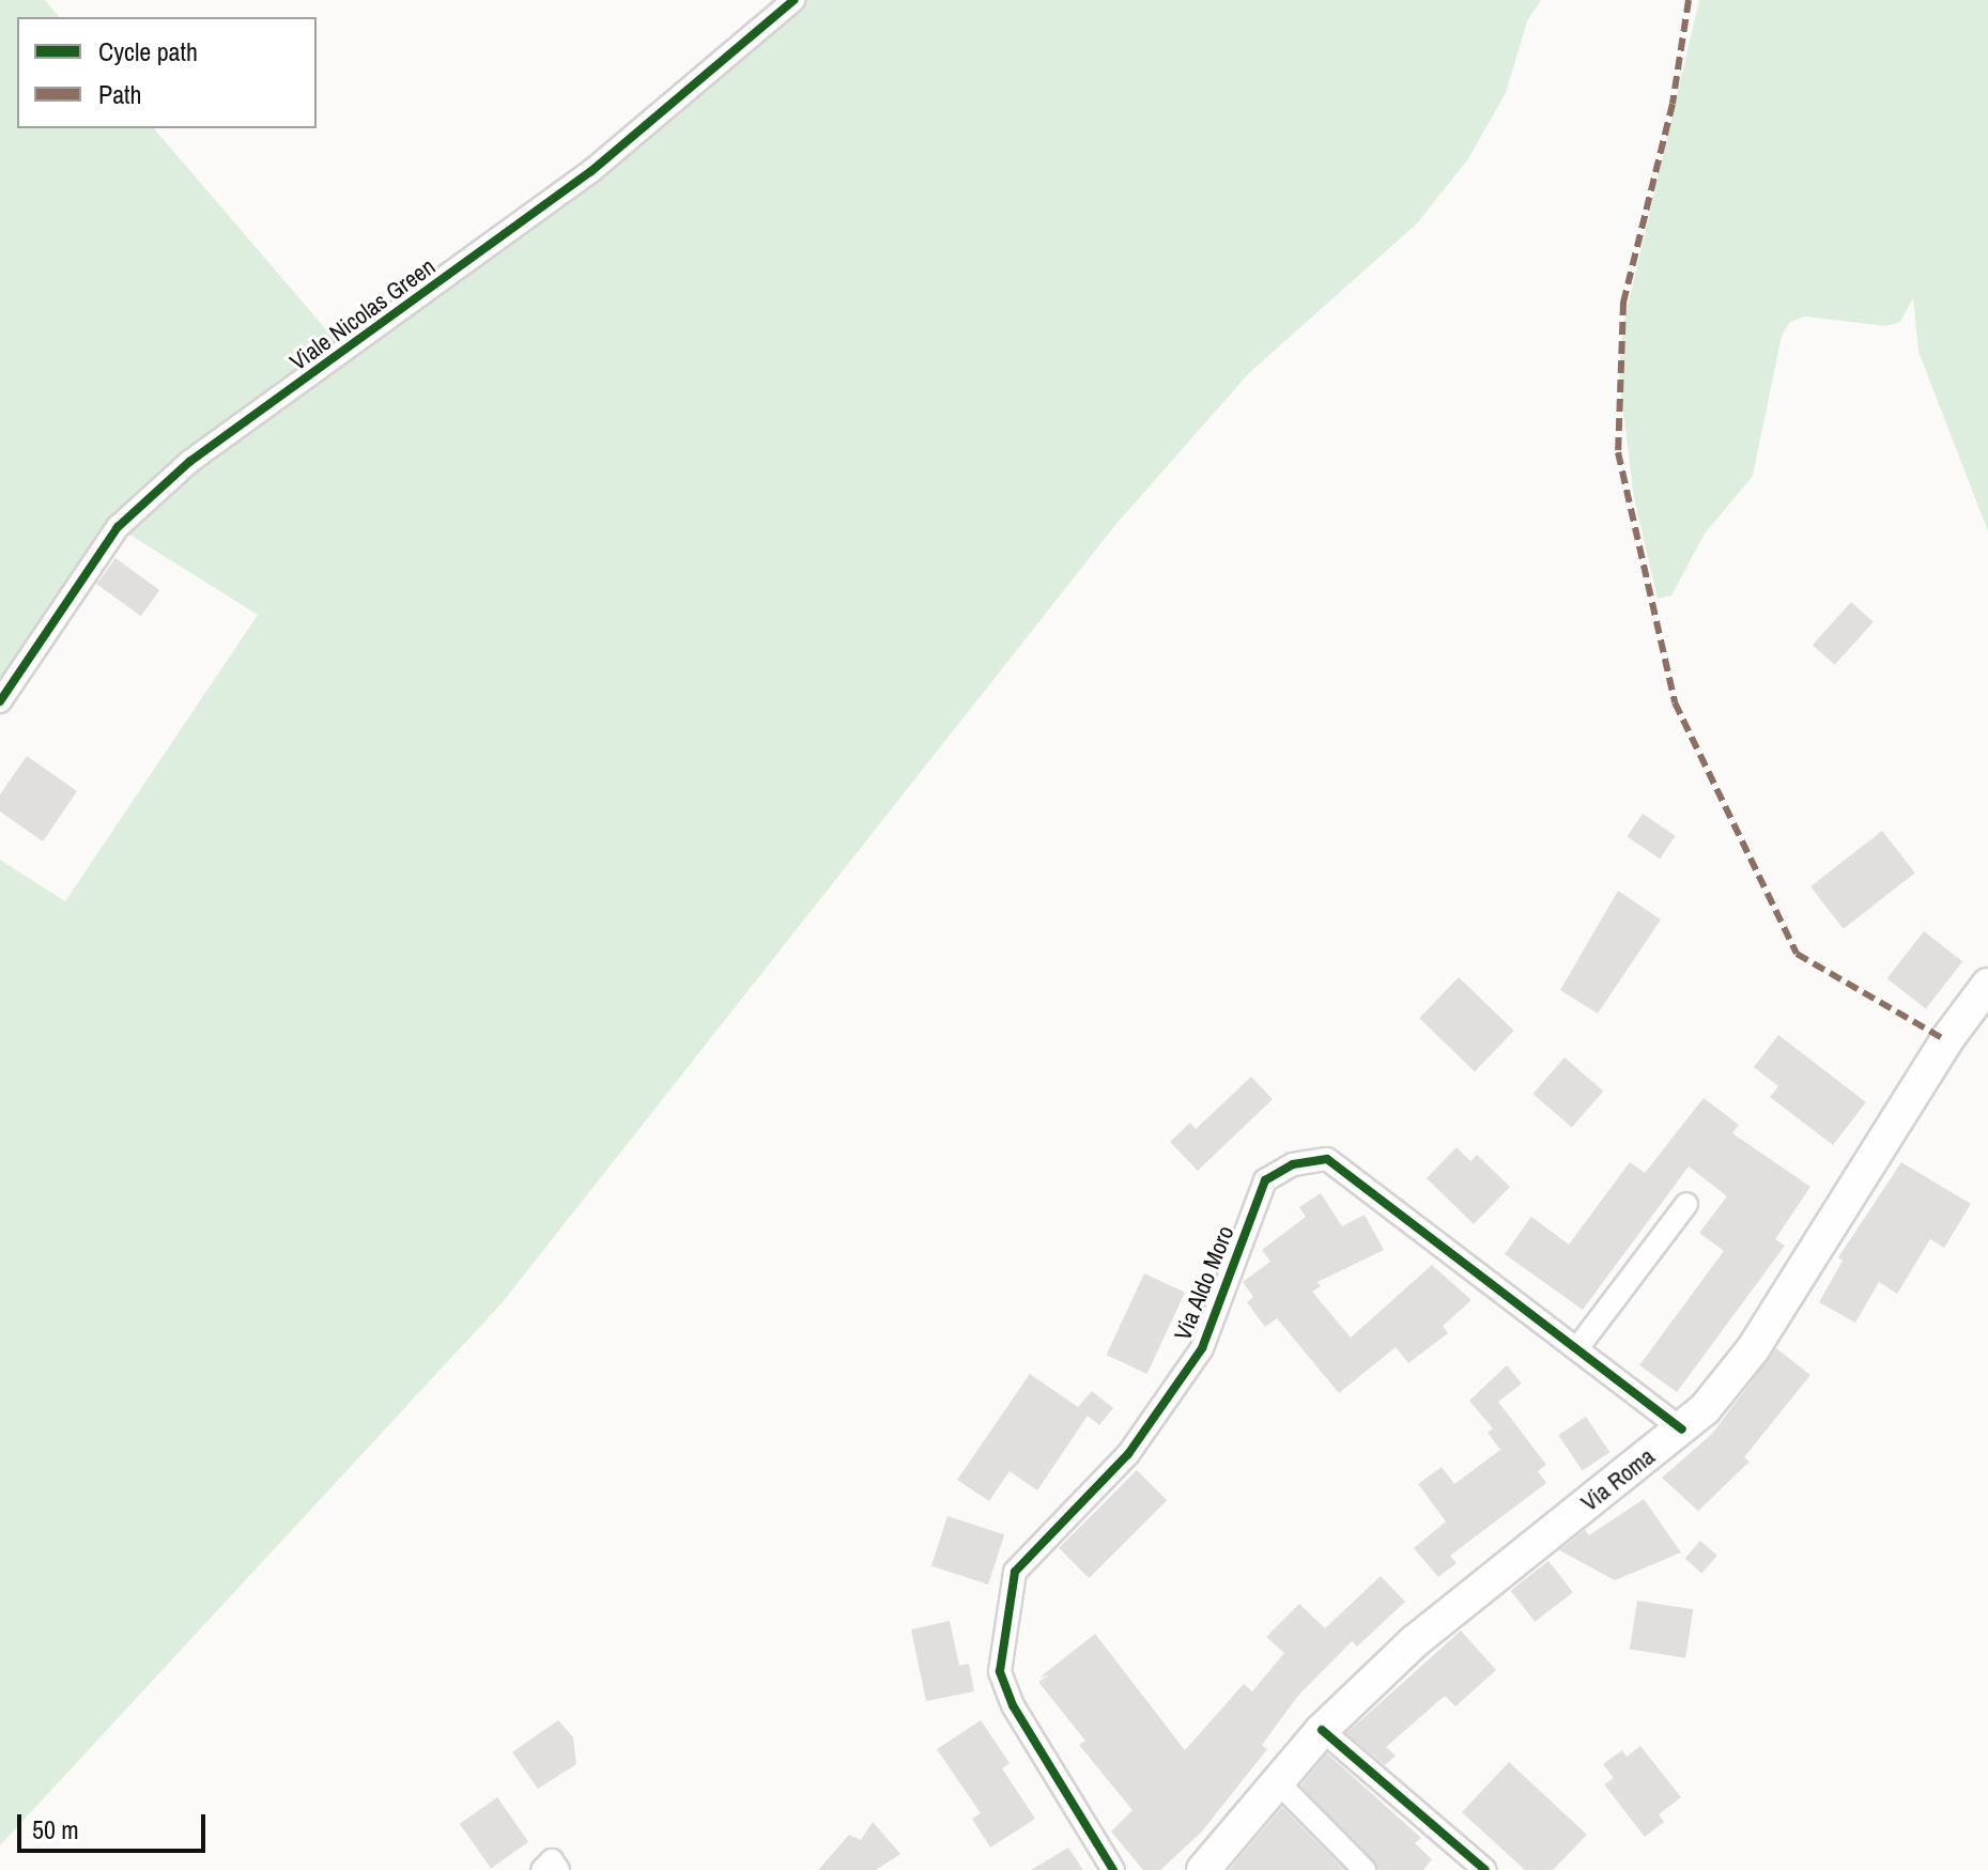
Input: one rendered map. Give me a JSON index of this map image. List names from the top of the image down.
{
  "streets": {
    "street": ["Viale Nicolas Green", "Via Aldo Moro", "Via Roma"]
  },
  "crossings": [
    ["Via Aldo Moro", "Via Roma"]
  ],
  "legend": ["Cycle path", "Path"],
  "scale_bar": "50 m"
}
